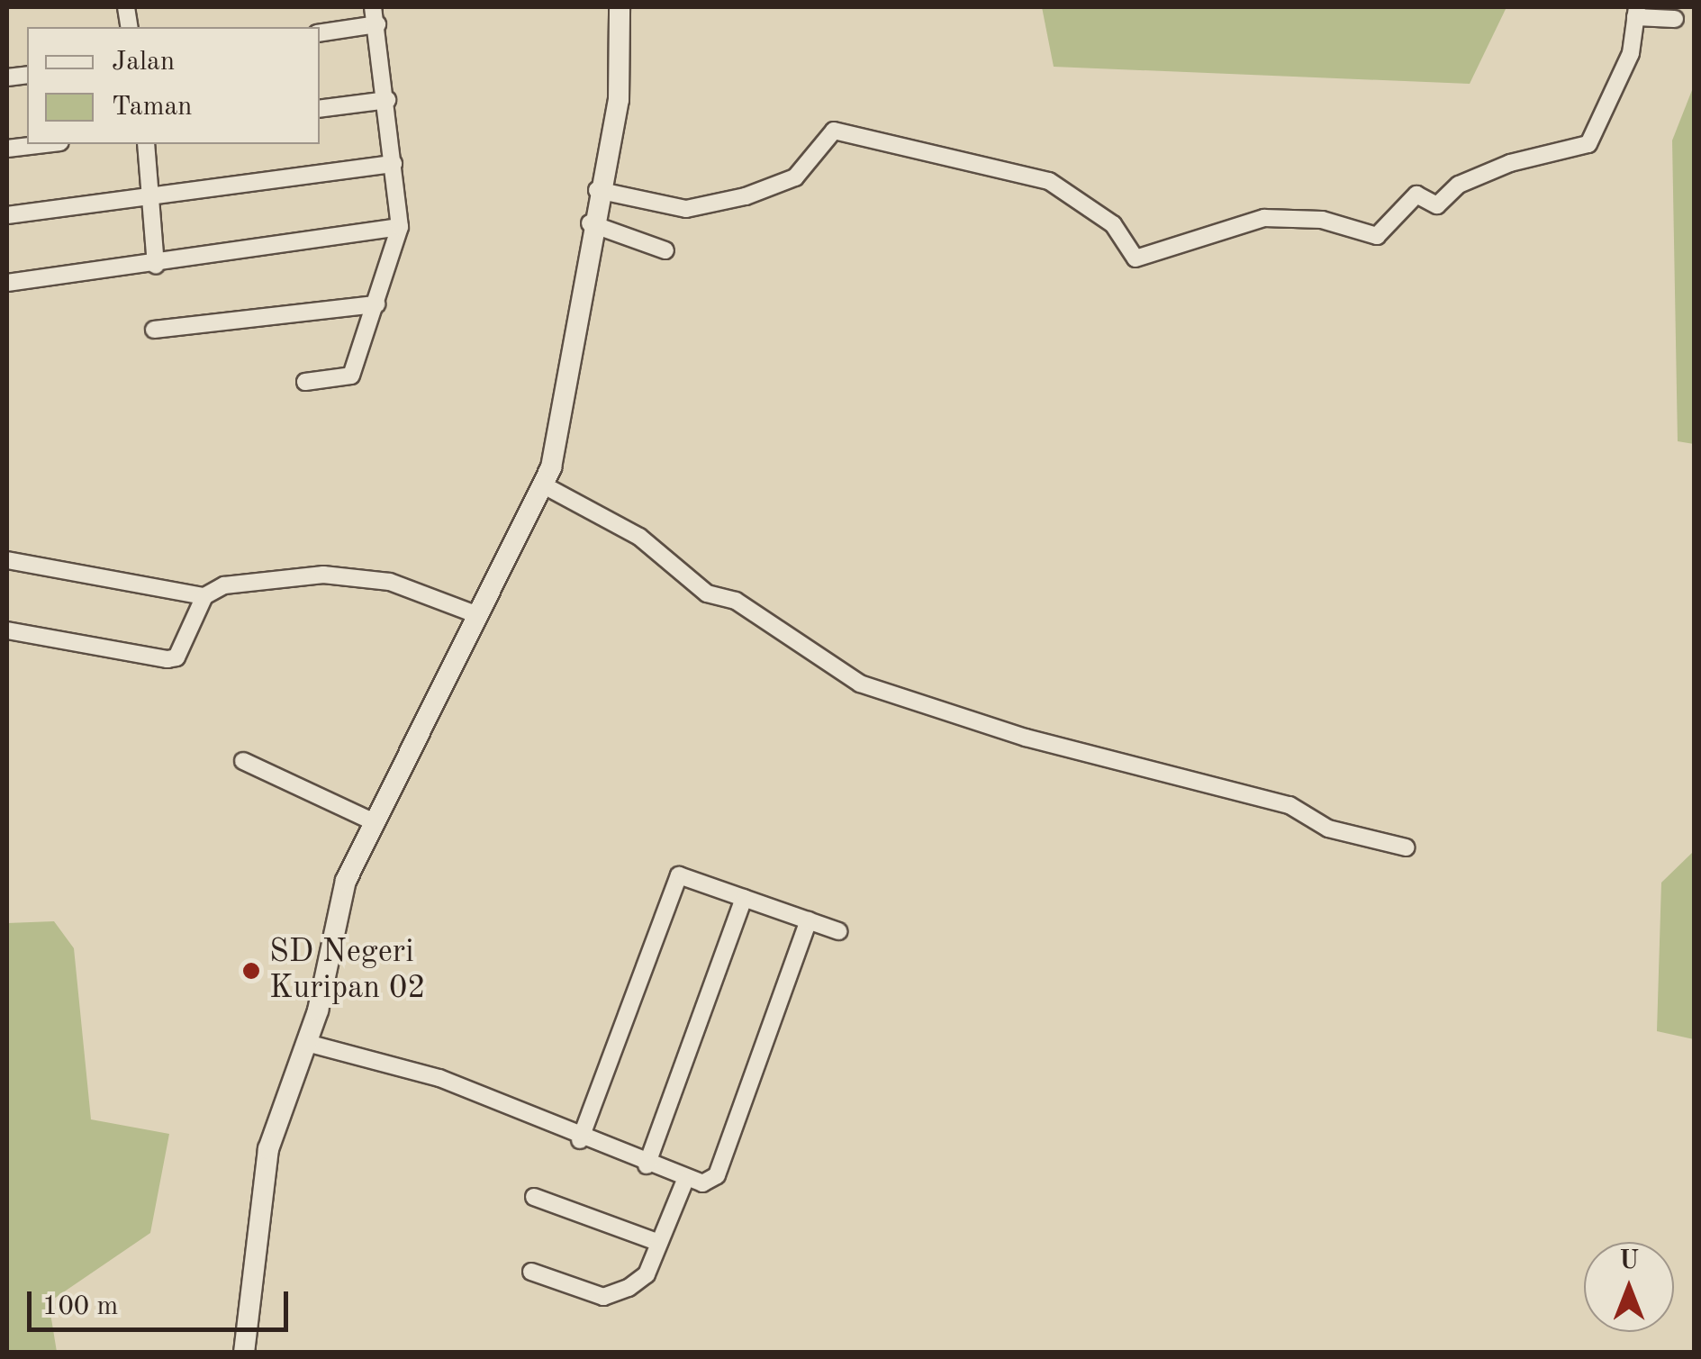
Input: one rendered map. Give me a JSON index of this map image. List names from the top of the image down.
{
  "places": ["SD Negeri Kuripan 02"],
  "legend": ["Jalan", "Taman"],
  "scale_bar": "100 m",
  "north": "top"
}
